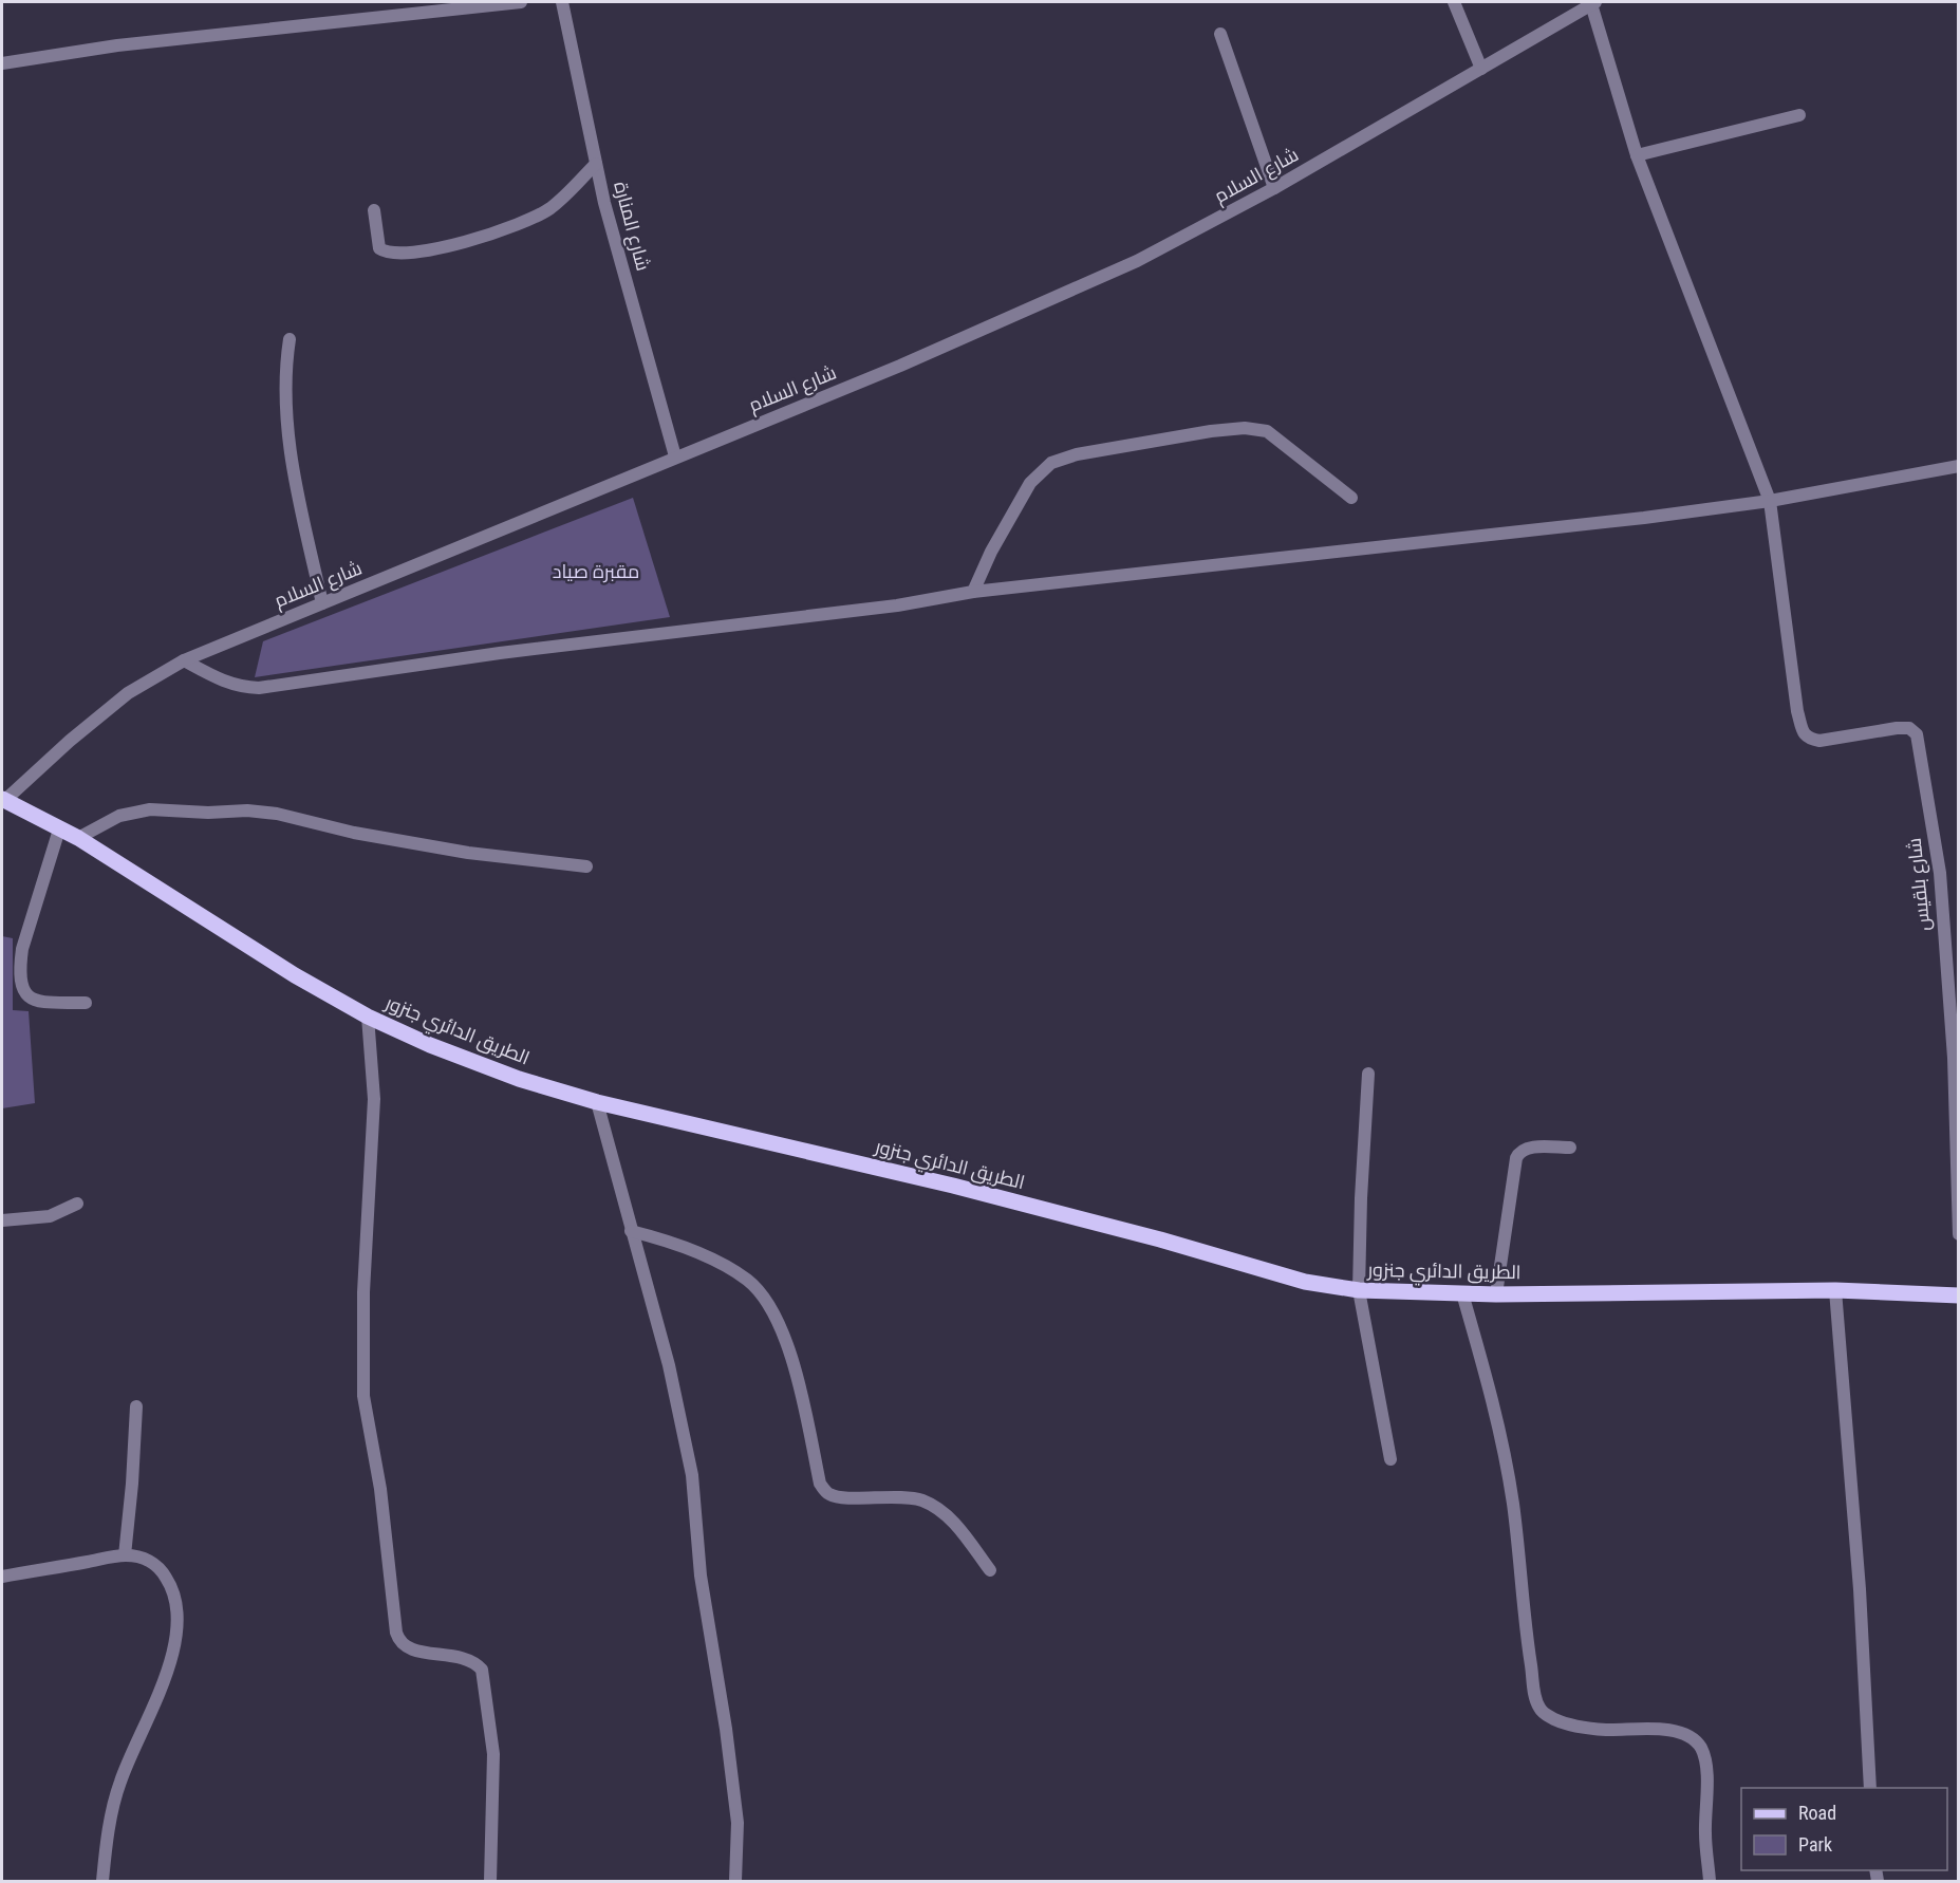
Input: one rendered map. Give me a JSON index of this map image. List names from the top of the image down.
{
  "streets": {
    "main road": ["الطريق الدائري جنزور"],
    "street": ["شارع السلام", "شارع المنارة", "شارع بلقيس"]
  },
  "crossings": [
    ["شارع السلام", "شارع المنارة"],
    ["شارع السلام", "الطريق الدائري جنزور"]
  ],
  "parks": ["مقبرة صياد"],
  "legend": ["Road", "Park"]
}
